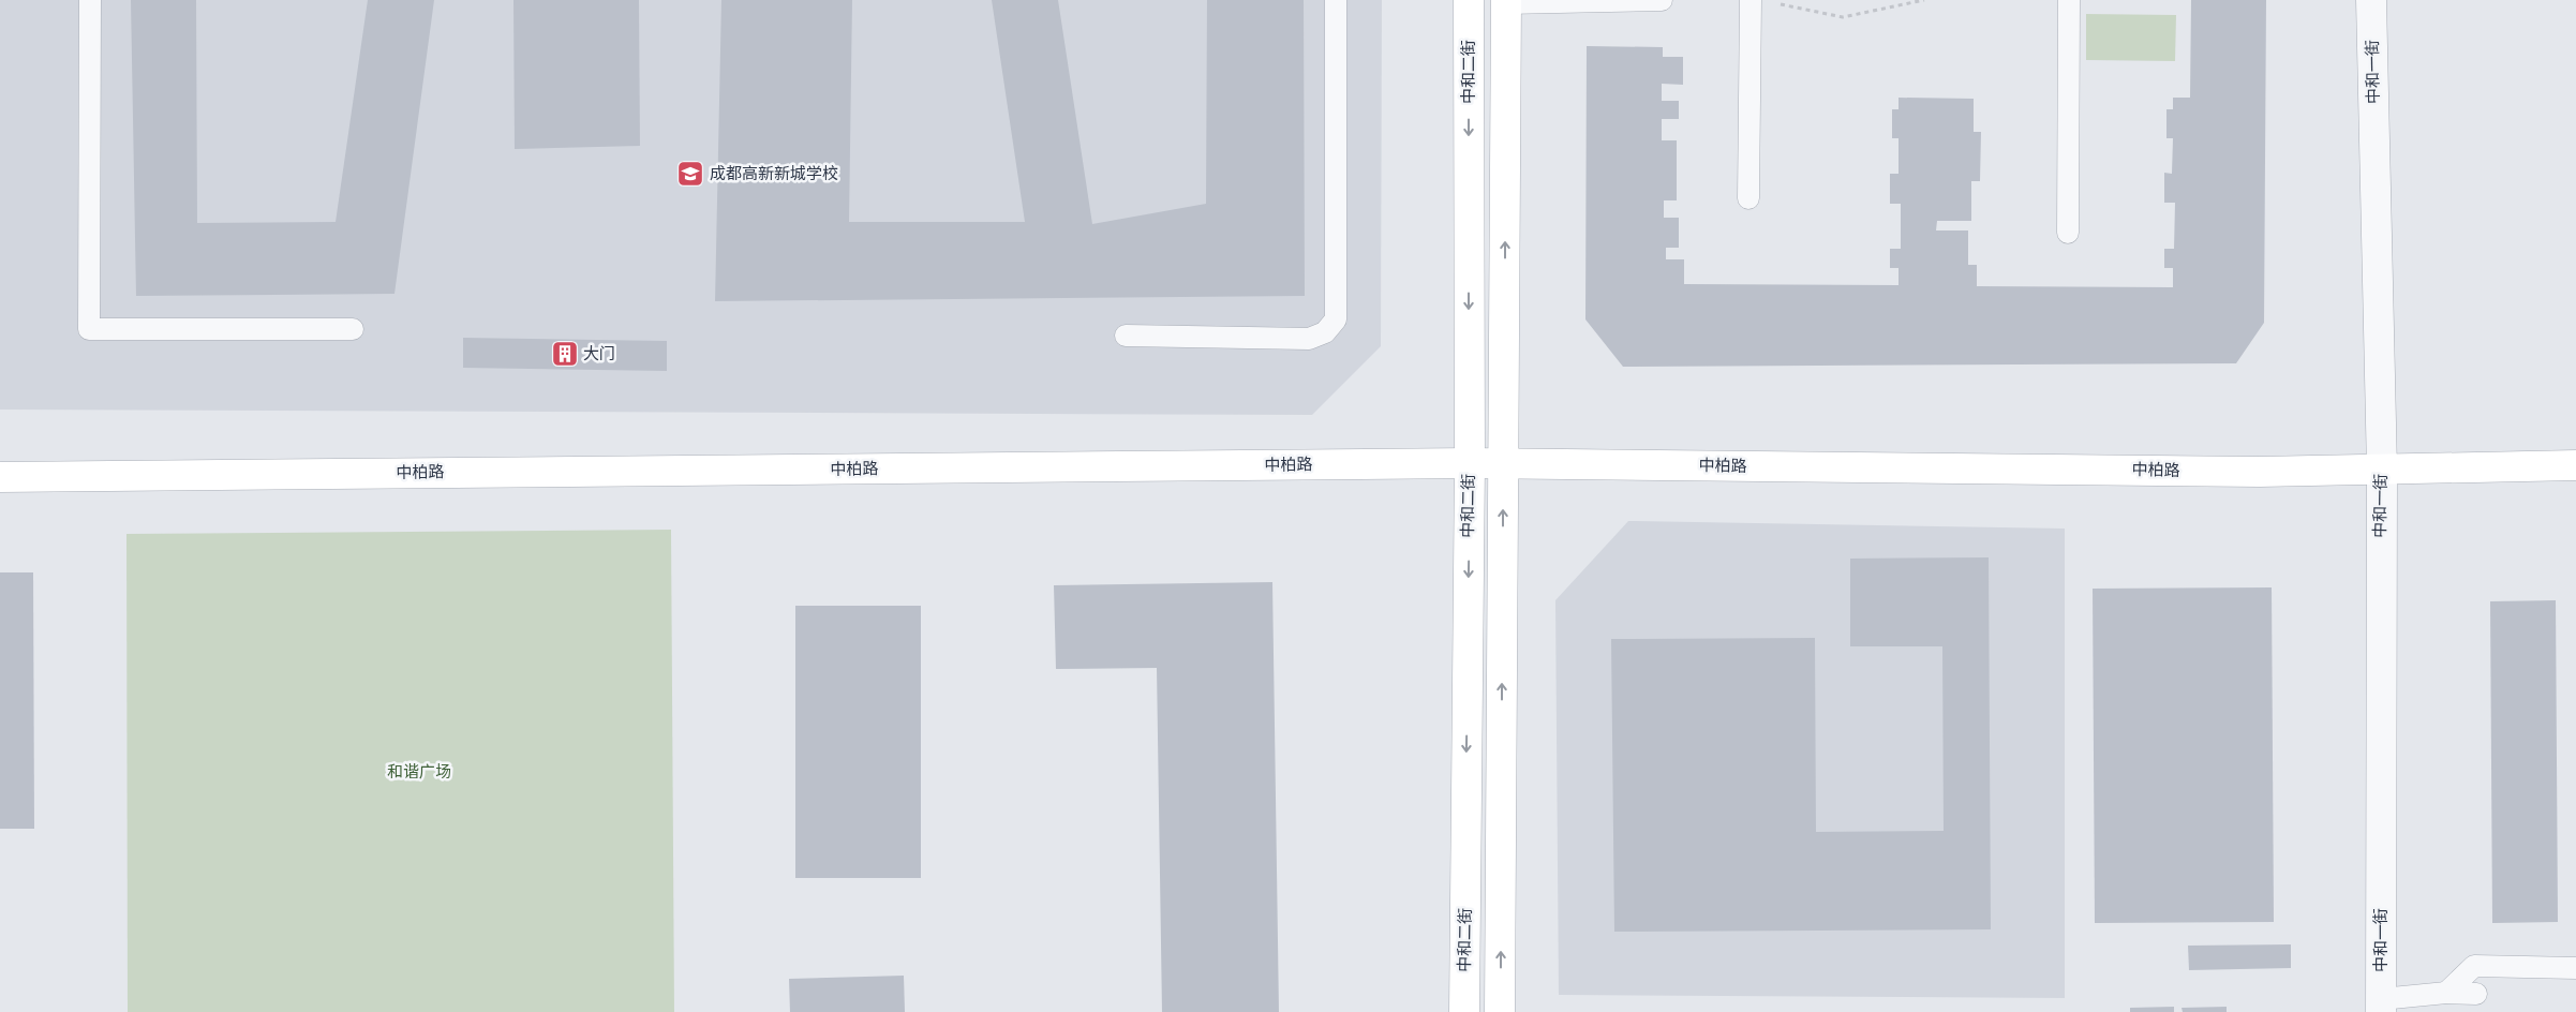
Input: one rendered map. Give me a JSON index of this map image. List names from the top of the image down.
{
  "streets": {
    "street": ["中和二街", "中和一街", "中柏路"]
  },
  "crossings": [
    ["中和二街", "中柏路"],
    ["中和一街", "中柏路"]
  ],
  "parks": ["和谐广场"],
  "places": {
    "school or university": ["成都高新新城学校"],
    "building": ["大门"]
  }
}
